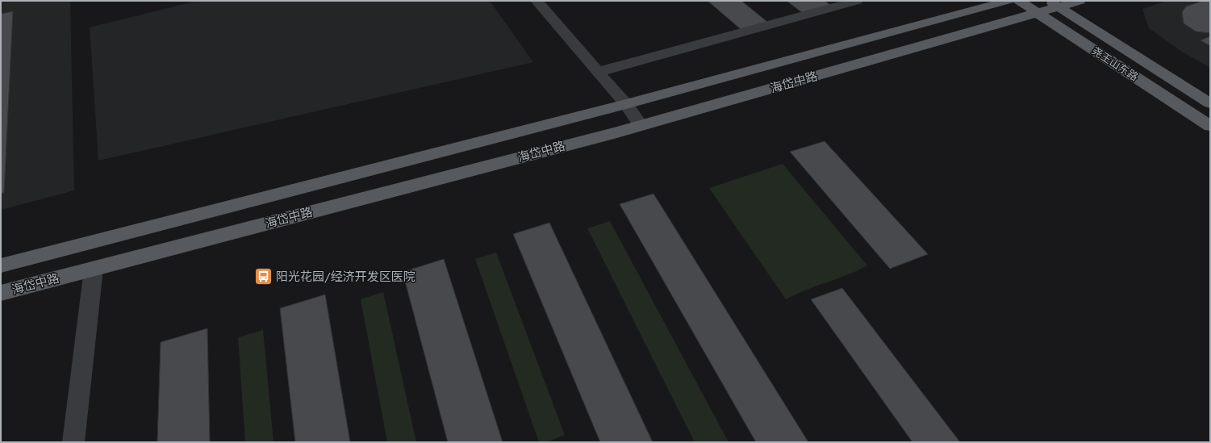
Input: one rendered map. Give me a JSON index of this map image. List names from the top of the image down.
{
  "streets": {
    "main road": ["尧王山东路", "海岱中路"]
  },
  "crossings": [
    ["尧王山东路", "海岱中路"]
  ],
  "places": {
    "bus stop": ["阳光花园/经济开发区医院"]
  }
}
